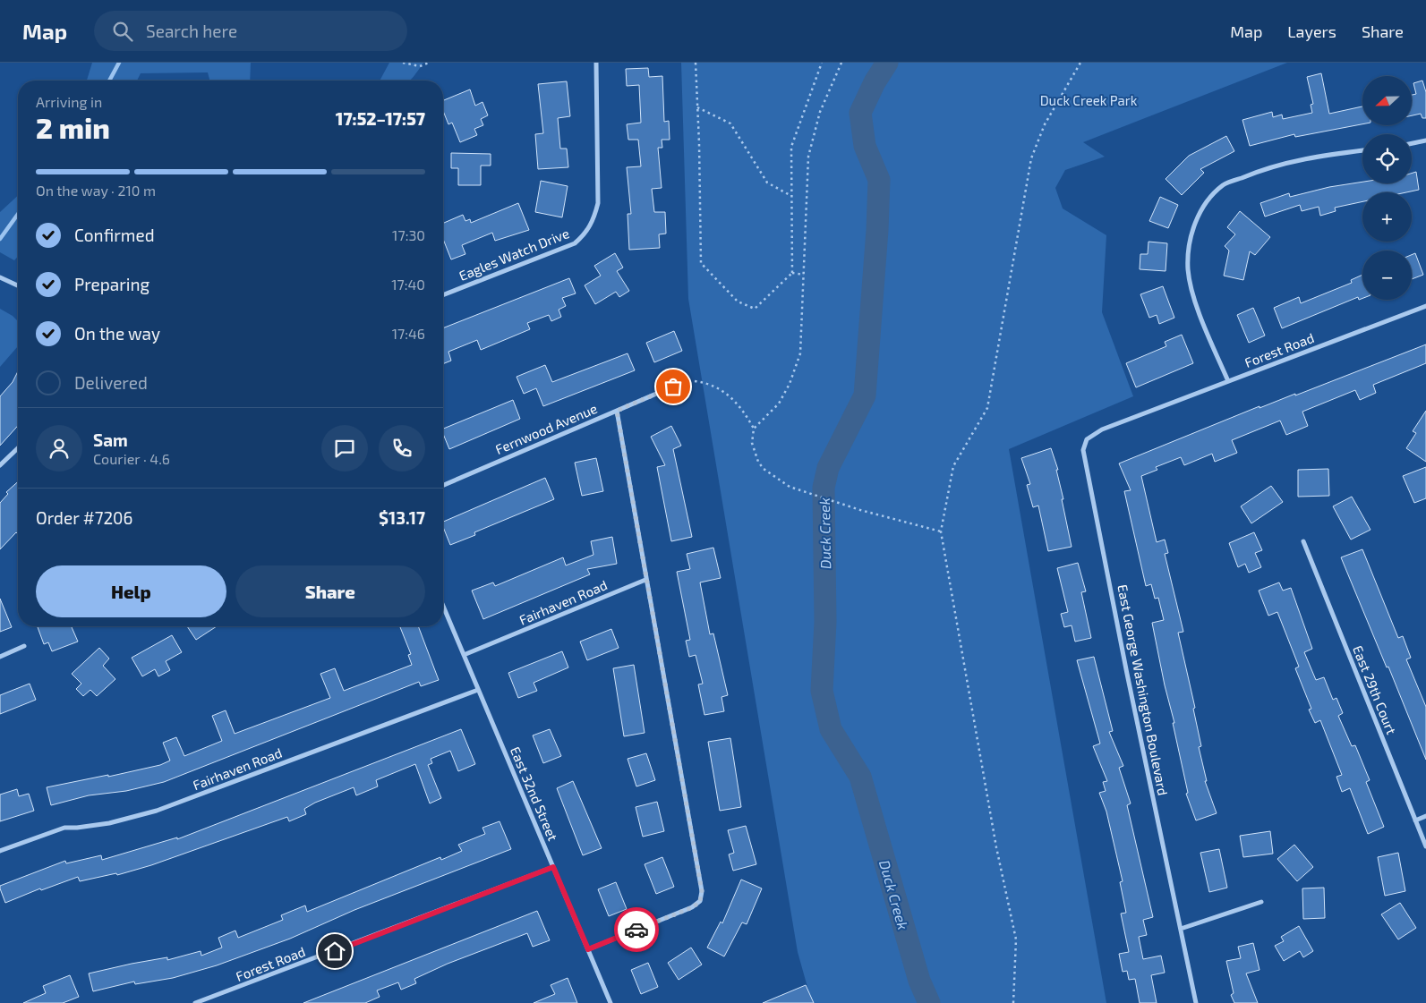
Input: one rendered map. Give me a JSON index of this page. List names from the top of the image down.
{
  "streets": {
    "street": [
      "Eagles Watch Drive",
      "Forest Road",
      "Fernwood Avenue",
      "Fairhaven Road",
      "East George Washington Boulevard",
      "East 29th Court",
      "East 32nd Street"
    ]
  },
  "crossings": [
    ["Forest Road", "East George Washington Boulevard"],
    ["Forest Road", "East 32nd Street"],
    ["Fairhaven Road", "East 32nd Street"]
  ],
  "water": ["Duck Creek"],
  "parks": ["Duck Creek Park"],
  "north": "left",
  "page": {
    "header": "Map",
    "search": "Search here",
    "nav": ["Map", "Layers", "Share"],
    "map_buttons": ["+", "−"],
    "heading": ["2 min", "Arriving in", "17:52–17:57"],
    "panel": [
      "Sam",
      "Courier · 4.6",
      "Order #7206",
      "$13.17"
    ],
    "bar": "On the way · 210 m",
    "list": [
      ["Confirmed", "17:30"],
      ["Preparing", "17:40"],
      ["On the way", "17:46"],
      "Delivered"
    ],
    "buttons": ["Help", "Share"]
  }
}
